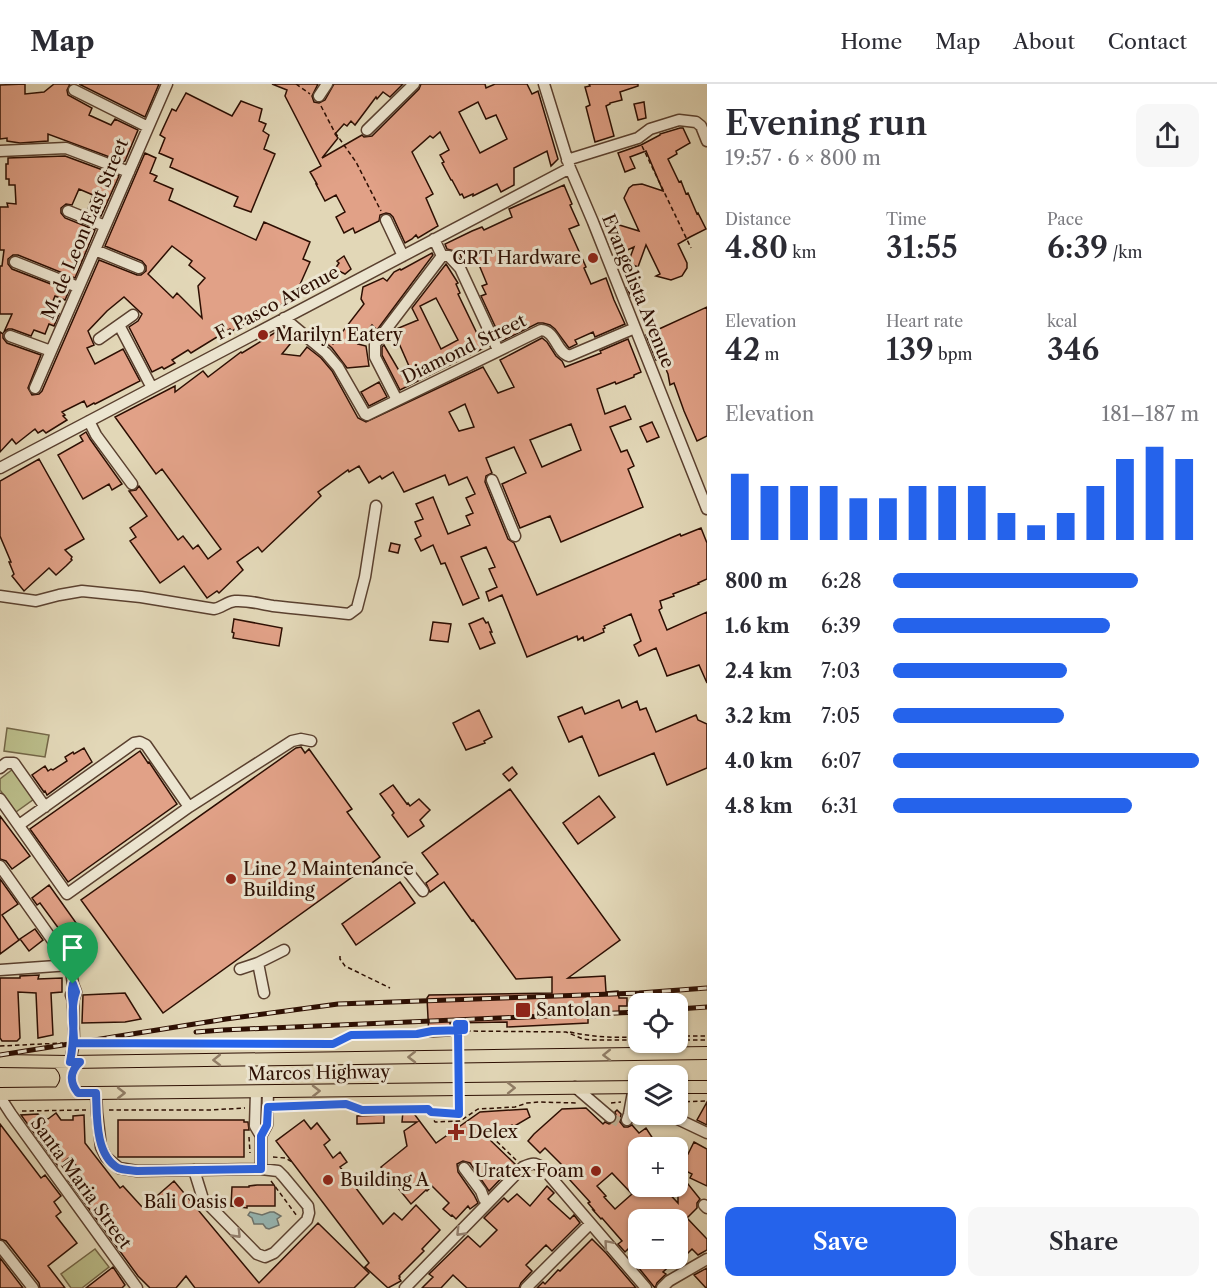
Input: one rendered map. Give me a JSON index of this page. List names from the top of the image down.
{
  "streets": {
    "main road": ["Marcos Highway"],
    "street": [
      "M. de Leon East Street",
      "Evangelista Avenue",
      "F. Pasco Avenue",
      "Diamond Street",
      "Santa Maria Street"
    ]
  },
  "crossings": [
    ["Evangelista Avenue", "F. Pasco Avenue"],
    ["Evangelista Avenue", "Diamond Street"],
    ["F. Pasco Avenue", "Diamond Street"],
    ["Marcos Highway", "Santa Maria Street"]
  ],
  "places": {
    "other": [
      "CRT Hardware",
      "Marilyn Eatery",
      "Line 2 Maintenance Building",
      "Uratex Foam",
      "Building A",
      "Bali Oasis"
    ],
    "transit": ["Santolan"],
    "health": ["Delex"]
  },
  "page": {
    "header": "Map",
    "nav": [
      "Home",
      "Map",
      "About",
      "Contact"
    ],
    "heading": ["Evening run", "19:57 · 6 × 800 m"],
    "stats": [
      ["Distance", "4.80 km"],
      ["Time", "31:55"],
      ["Pace", "6:39 /km"],
      ["Elevation", "42 m"],
      ["Heart rate", "139 bpm"],
      ["kcal", "346"]
    ],
    "chart": ["Elevation", "181–187 m"],
    "list": [
      {
        "name": "800 m",
        "note": "6:28"
      },
      {
        "name": "1.6 km",
        "note": "6:39"
      },
      {
        "name": "2.4 km",
        "note": "7:03"
      },
      {
        "name": "3.2 km",
        "note": "7:05"
      },
      {
        "name": "4.0 km",
        "note": "6:07"
      },
      {
        "name": "4.8 km",
        "note": "6:31"
      }
    ],
    "map_buttons": ["+", "−"],
    "buttons": ["Save", "Share"]
  }
}
